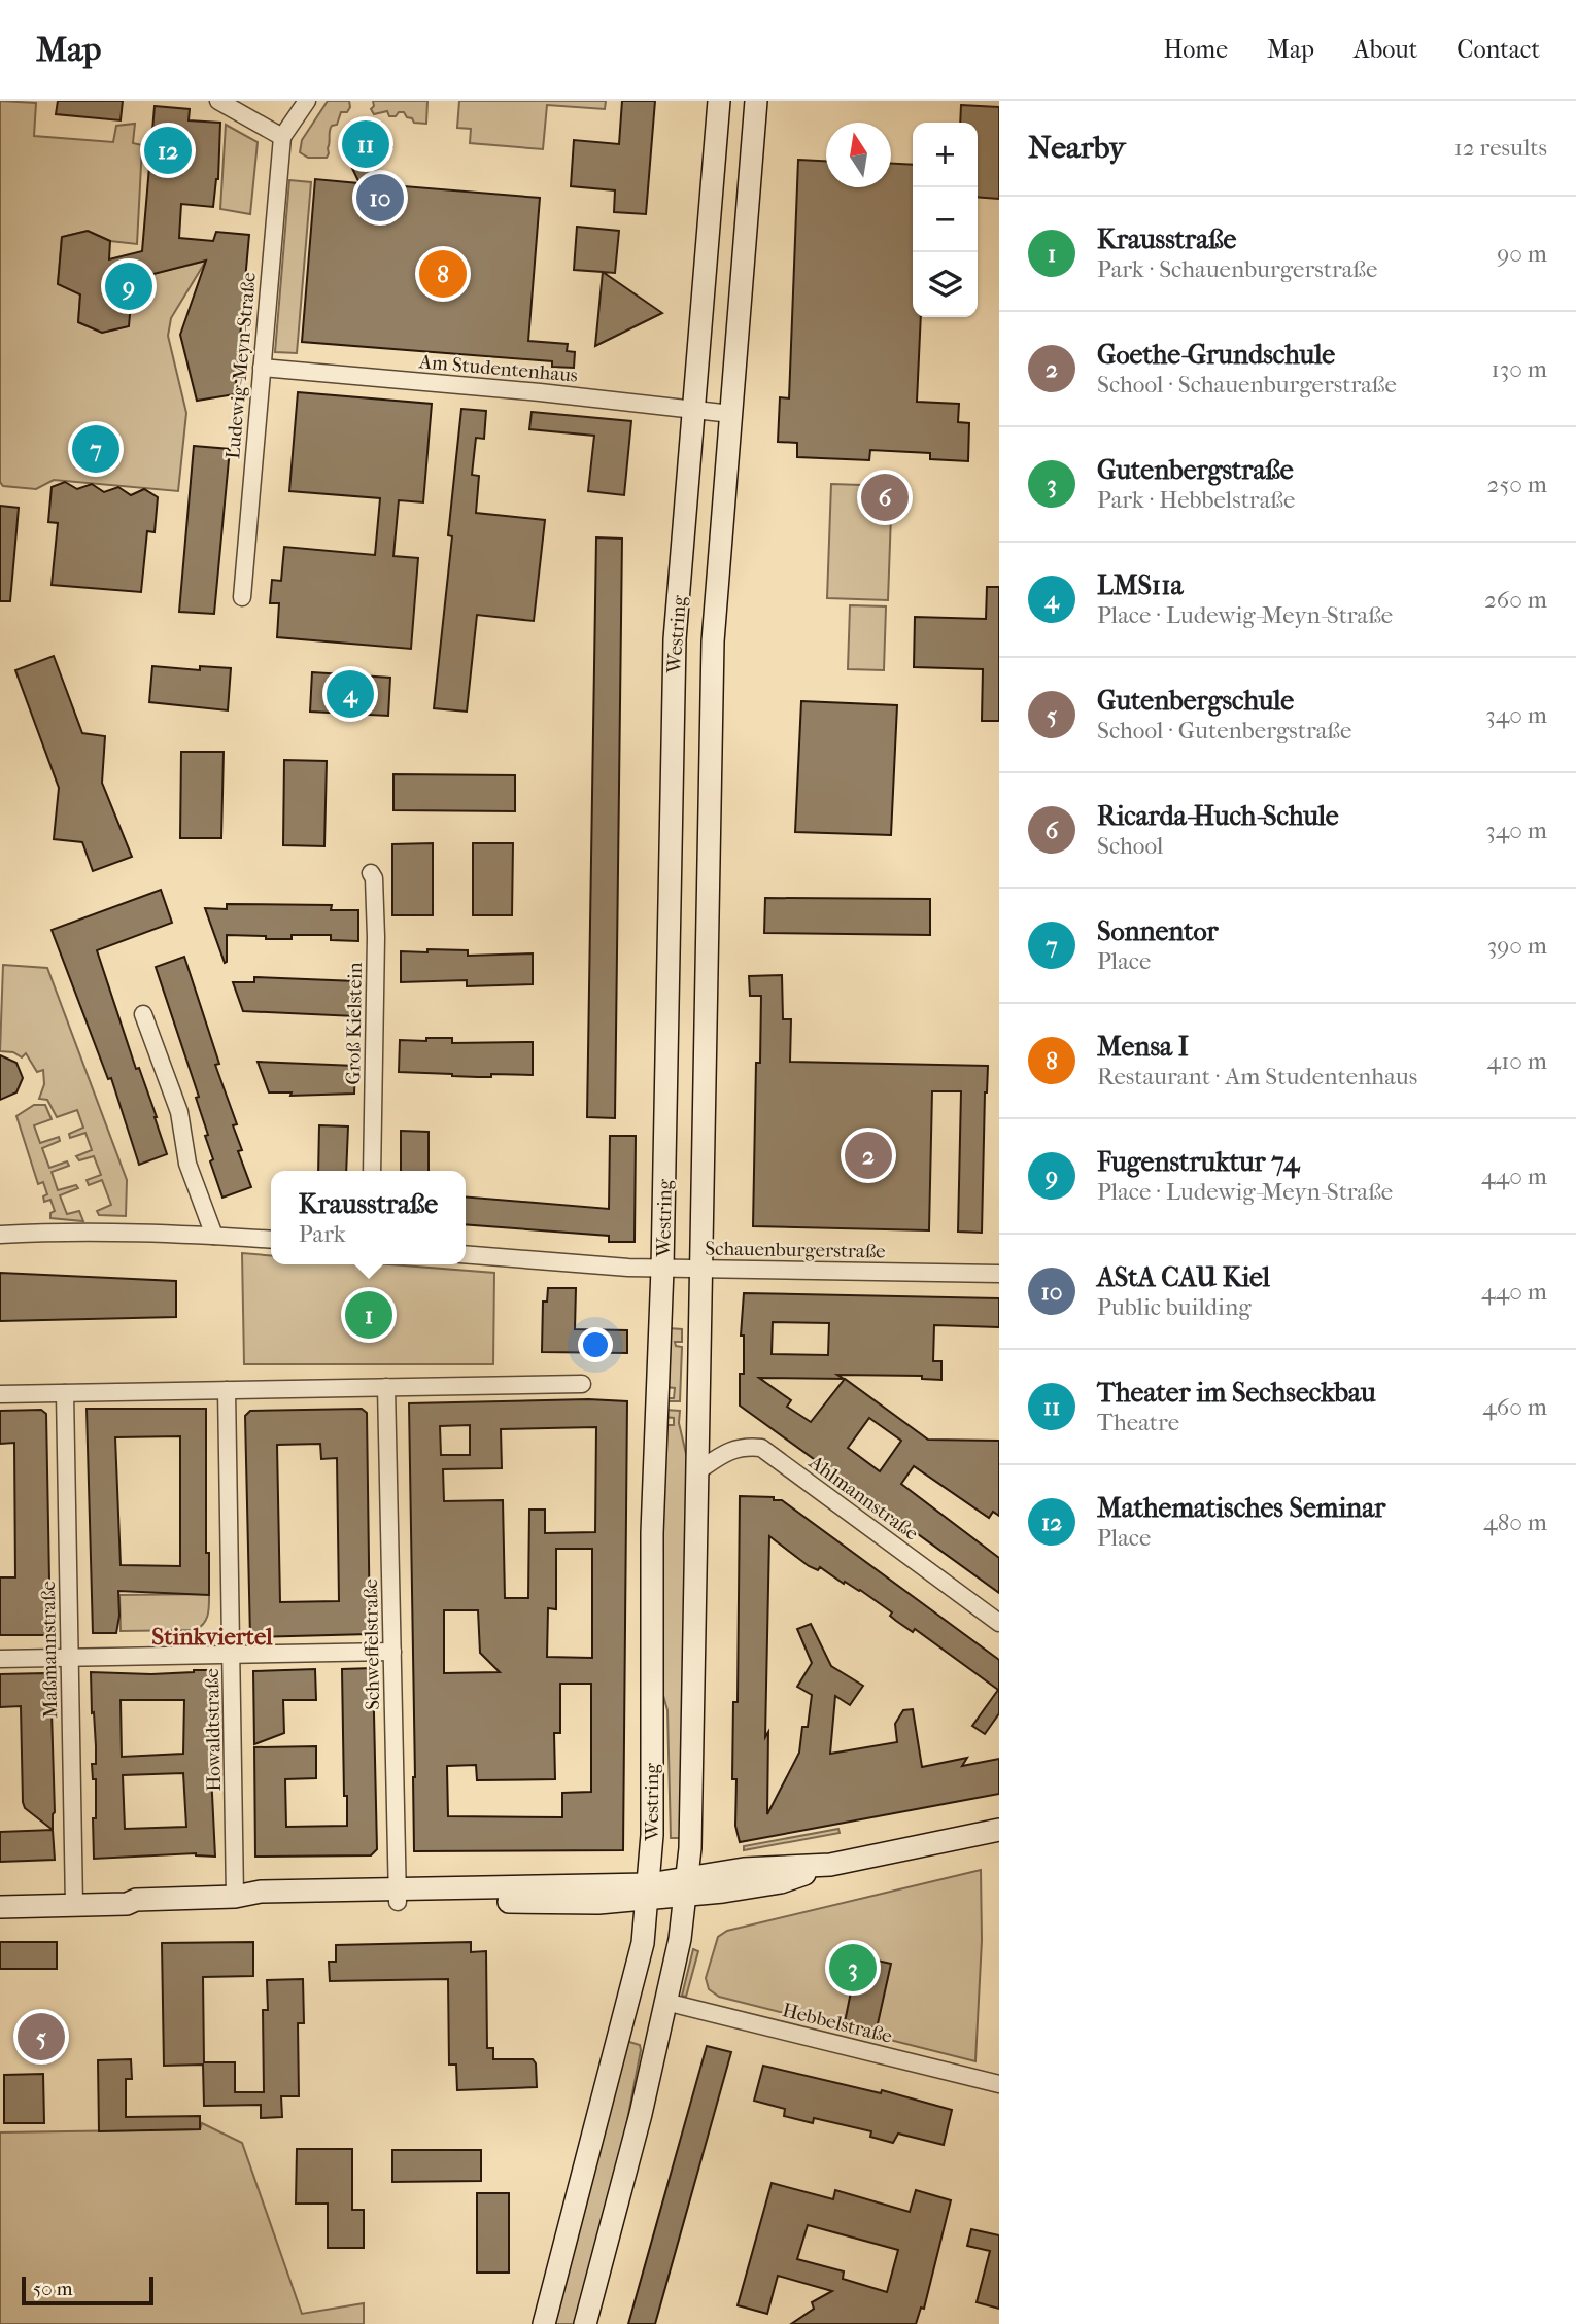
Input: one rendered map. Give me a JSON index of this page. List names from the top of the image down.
{
  "streets": {
    "main road": ["Westring"],
    "street": [
      "Ludewig-Meyn-Straße",
      "Am Studentenhaus",
      "Groß Kielstein",
      "Schauenburgerstraße",
      "Ahlmannstraße",
      "Schweffelstraße",
      "Maßmannstraße",
      "Howaldtstraße",
      "Hebbelstraße"
    ]
  },
  "crossings": [
    ["Ludewig-Meyn-Straße", "Am Studentenhaus"],
    ["Am Studentenhaus", "Westring"],
    ["Westring", "Schauenburgerstraße"],
    ["Westring", "Ahlmannstraße"],
    ["Westring", "Hebbelstraße"]
  ],
  "districts": ["Stinkviertel"],
  "scale_bar": "50 m",
  "north": "top",
  "page": {
    "header": "Map",
    "nav": [
      "Home",
      "Map",
      "About",
      "Contact"
    ],
    "heading": ["Nearby", "12 results"],
    "pins": [
      "11",
      "12",
      "10",
      "8",
      "9",
      "7",
      "6",
      "4",
      "2",
      "1",
      "3",
      "5"
    ],
    "map_buttons": ["+", "−"],
    "list": [
      {
        "mark": "1",
        "name": "Krausstraße",
        "note": "Park · Schauenburgerstraße",
        "value": "90 m"
      },
      {
        "mark": "2",
        "name": "Goethe-Grundschule",
        "note": "School · Schauenburgerstraße",
        "value": "130 m"
      },
      {
        "mark": "3",
        "name": "Gutenbergstraße",
        "note": "Park · Hebbelstraße",
        "value": "250 m"
      },
      {
        "mark": "4",
        "name": "LMS11a",
        "note": "Place · Ludewig-Meyn-Straße",
        "value": "260 m"
      },
      {
        "mark": "5",
        "name": "Gutenbergschule",
        "note": "School · Gutenbergstraße",
        "value": "340 m"
      },
      {
        "mark": "6",
        "name": "Ricarda-Huch-Schule",
        "note": "School",
        "value": "340 m"
      },
      {
        "mark": "7",
        "name": "Sonnentor",
        "note": "Place",
        "value": "390 m"
      },
      {
        "mark": "8",
        "name": "Mensa I",
        "note": "Restaurant · Am Studentenhaus",
        "value": "410 m"
      },
      {
        "mark": "9",
        "name": "Fugenstruktur 74",
        "note": "Place · Ludewig-Meyn-Straße",
        "value": "440 m"
      },
      {
        "mark": "10",
        "name": "AStA CAU Kiel",
        "note": "Public building",
        "value": "440 m"
      },
      {
        "mark": "11",
        "name": "Theater im Sechseckbau",
        "note": "Theatre",
        "value": "460 m"
      },
      {
        "mark": "12",
        "name": "Mathematisches Seminar",
        "note": "Place",
        "value": "480 m"
      }
    ],
    "popup": ["Krausstraße", "Park"],
    "scale": "50 m"
  }
}
